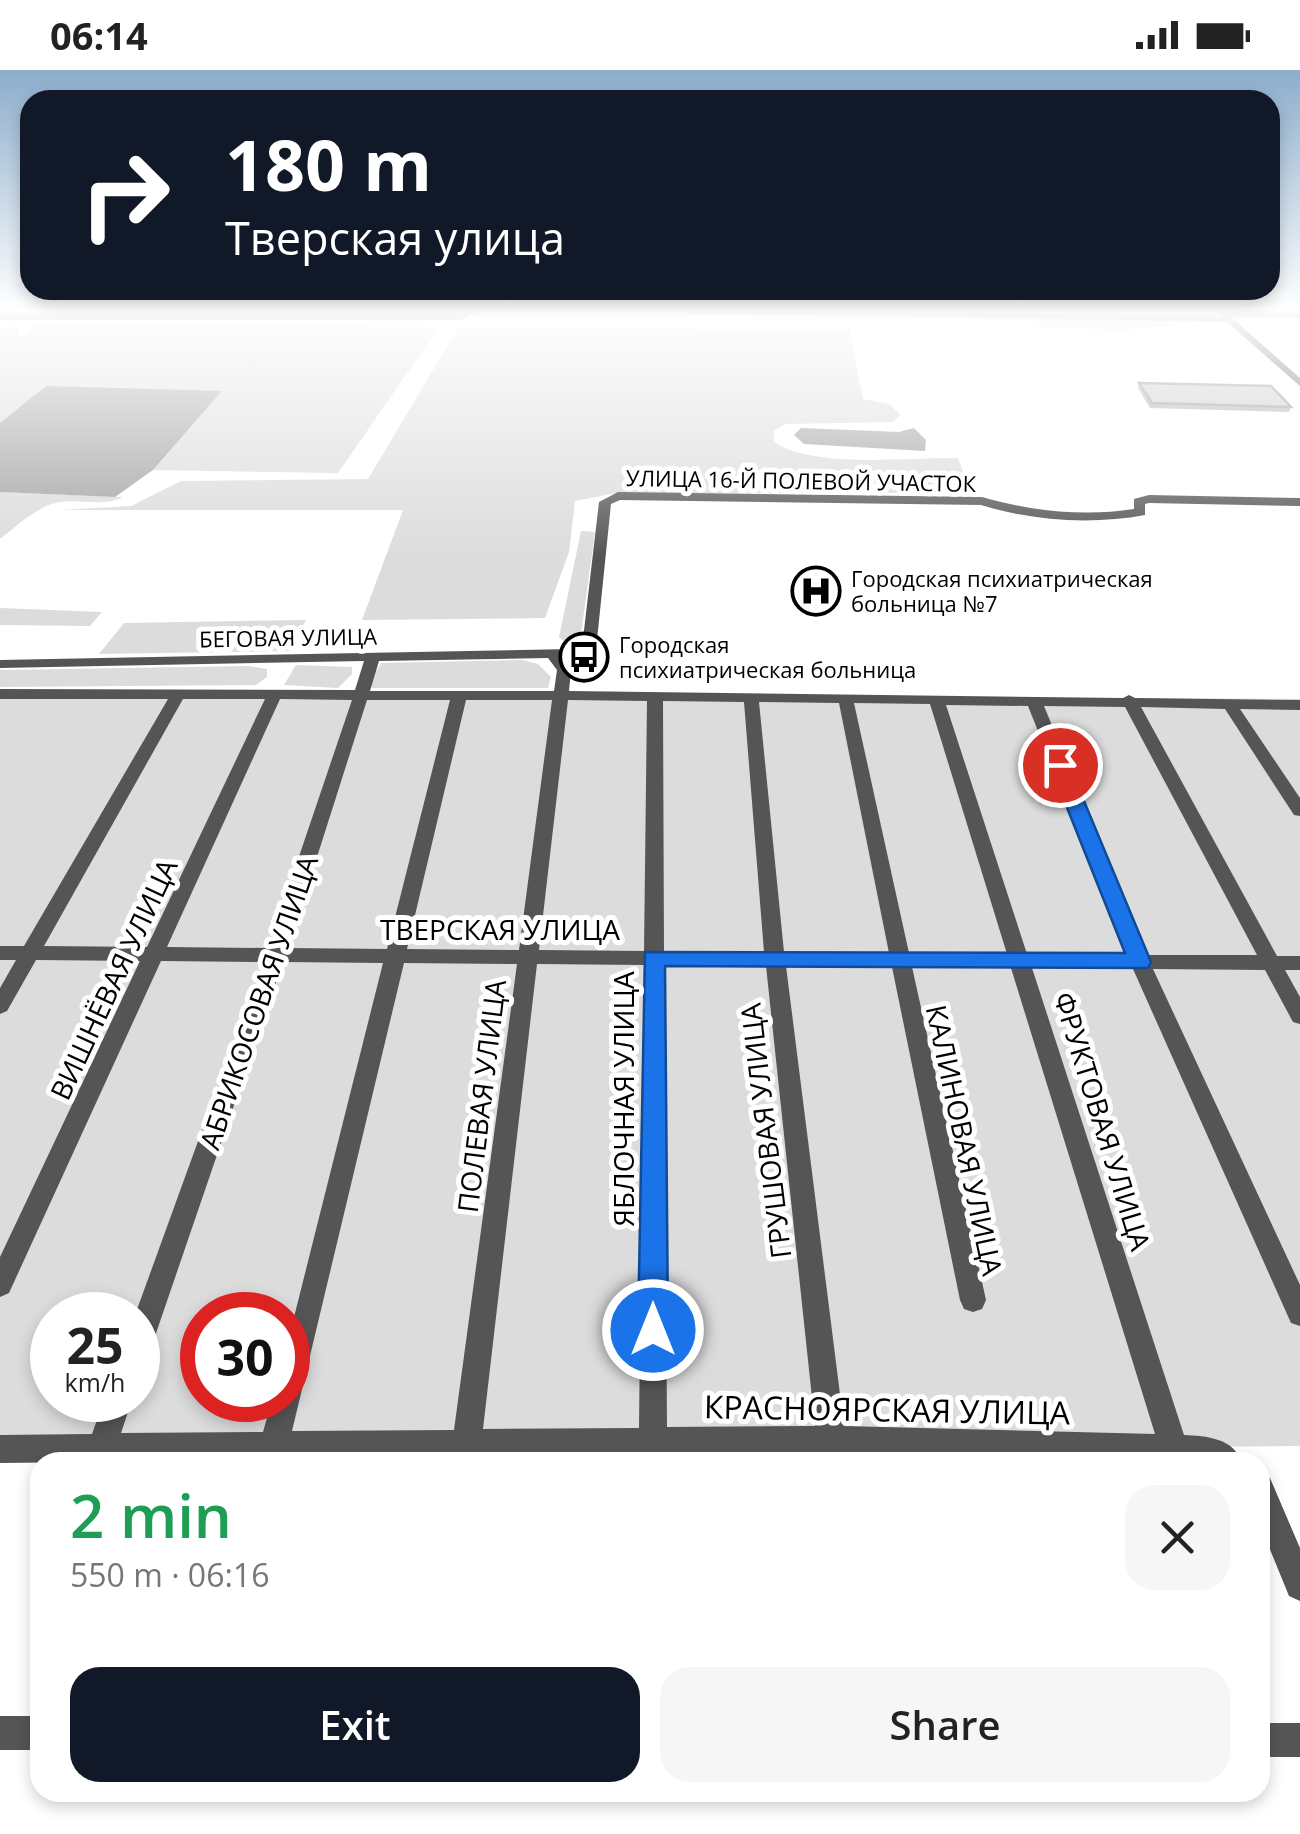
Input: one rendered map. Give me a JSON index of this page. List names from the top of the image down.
{
  "streets": {
    "street": [
      "УЛИЦА 16-Й ПОЛЕВОЙ УЧАСТОК",
      "БЕГОВАЯ УЛИЦА",
      "ТВЕРСКАЯ УЛИЦА",
      "ВИШНЁВАЯ УЛИЦА",
      "АБРИКОСОВАЯ УЛИЦА",
      "ПОЛЕВАЯ УЛИЦА",
      "ЯБЛОЧНАЯ УЛИЦА",
      "ФРУКТОВАЯ УЛИЦА",
      "ГРУШОВАЯ УЛИЦА",
      "КАЛИНОВАЯ УЛИЦА",
      "КРАСНОЯРСКАЯ УЛИЦА"
    ]
  },
  "crossings": [
    ["УЛИЦА 16-Й ПОЛЕВОЙ УЧАСТОК", "БЕГОВАЯ УЛИЦА"],
    ["БЕГОВАЯ УЛИЦА", "АБРИКОСОВАЯ УЛИЦА"],
    ["БЕГОВАЯ УЛИЦА", "ПОЛЕВАЯ УЛИЦА"],
    ["ТВЕРСКАЯ УЛИЦА", "ВИШНЁВАЯ УЛИЦА"],
    ["ТВЕРСКАЯ УЛИЦА", "АБРИКОСОВАЯ УЛИЦА"],
    ["ТВЕРСКАЯ УЛИЦА", "ПОЛЕВАЯ УЛИЦА"],
    ["ТВЕРСКАЯ УЛИЦА", "ЯБЛОЧНАЯ УЛИЦА"],
    ["ТВЕРСКАЯ УЛИЦА", "ФРУКТОВАЯ УЛИЦА"],
    ["ТВЕРСКАЯ УЛИЦА", "ГРУШОВАЯ УЛИЦА"],
    ["ТВЕРСКАЯ УЛИЦА", "КАЛИНОВАЯ УЛИЦА"],
    ["ПОЛЕВАЯ УЛИЦА", "КРАСНОЯРСКАЯ УЛИЦА"],
    ["ЯБЛОЧНАЯ УЛИЦА", "КРАСНОЯРСКАЯ УЛИЦА"],
    ["ФРУКТОВАЯ УЛИЦА", "КРАСНОЯРСКАЯ УЛИЦА"],
    ["ГРУШОВАЯ УЛИЦА", "КРАСНОЯРСКАЯ УЛИЦА"]
  ],
  "places": {
    "hospital": ["Городская психиатрическая больница №7"],
    "bus stop": ["Городская психиатрическая больница"]
  },
  "page": {
    "status": "06:14",
    "turn": ["180 m", "Тверская улица"],
    "speed": "25 km/h",
    "limit": "30",
    "heading": ["2 min", "550 m · 06:16"],
    "buttons": ["Exit", "Share"]
  }
}
